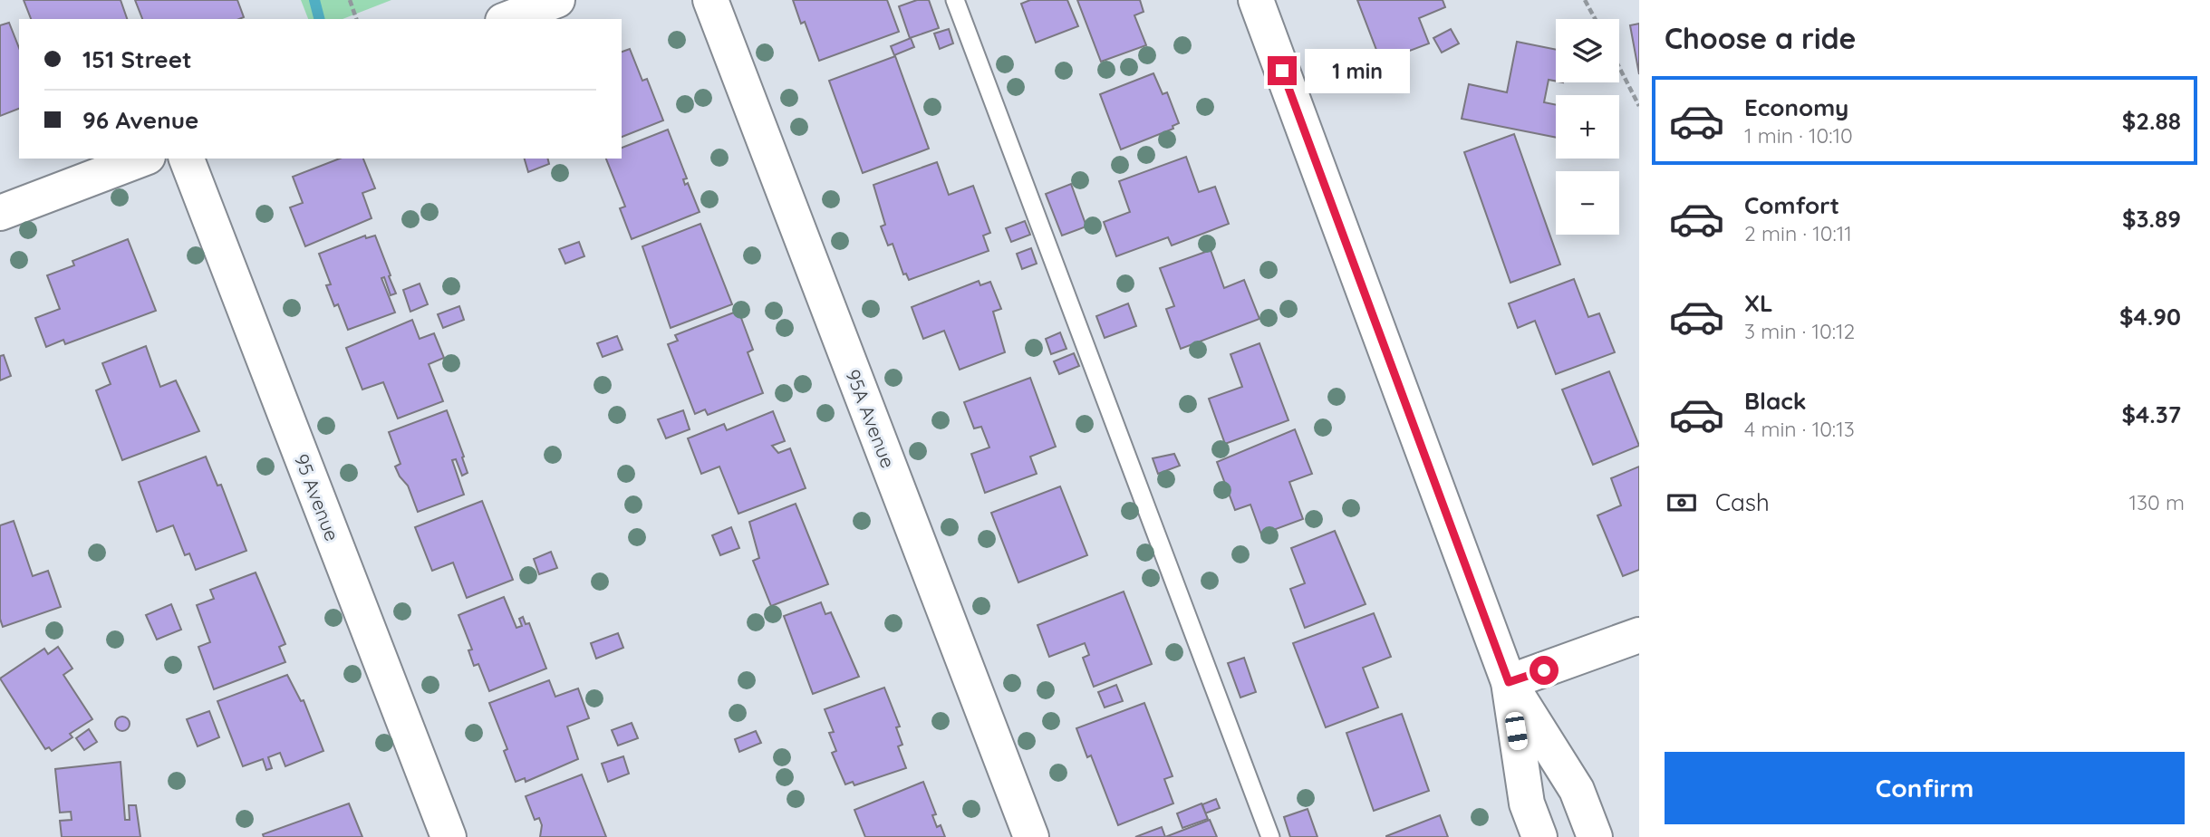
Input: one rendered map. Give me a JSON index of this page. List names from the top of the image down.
{
  "streets": {
    "street": ["95A Avenue", "95 Avenue"]
  },
  "page": {
    "heading": "Choose a ride",
    "map_buttons": ["+", "−"],
    "banner": ["151 Street", "96 Avenue"],
    "bubble": "1 min",
    "list": [
      {
        "name": "Economy",
        "note": "1 min · 10:10",
        "value": "$2.88"
      },
      {
        "name": "Comfort",
        "note": "2 min · 10:11",
        "value": "$3.89"
      },
      {
        "name": "XL",
        "note": "3 min · 10:12",
        "value": "$4.90"
      },
      {
        "name": "Black",
        "note": "4 min · 10:13",
        "value": "$4.37"
      }
    ],
    "pay": ["Cash", "130 m"],
    "buttons": "Confirm"
  }
}
